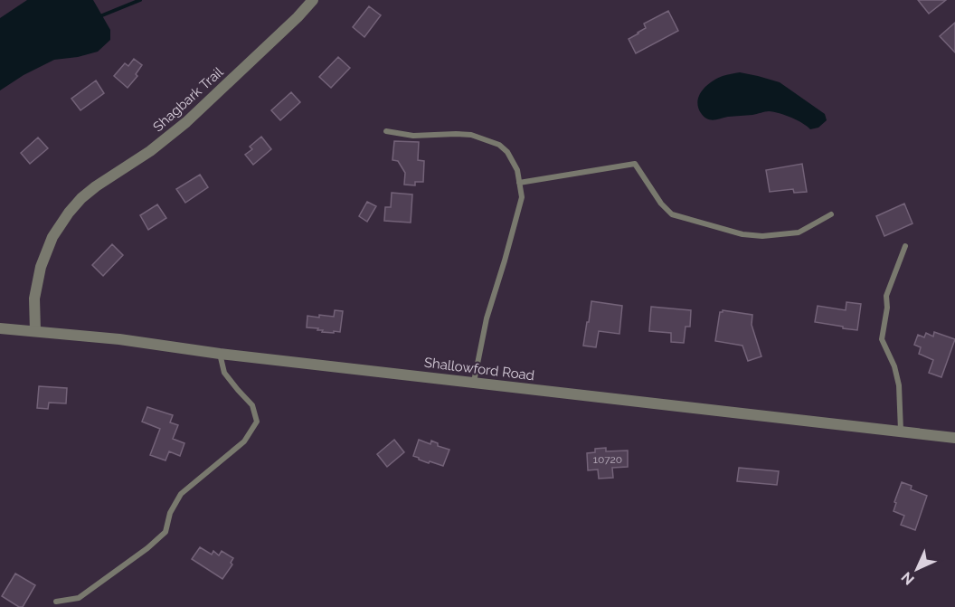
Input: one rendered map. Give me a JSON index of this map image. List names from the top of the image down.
{
  "streets": {
    "street": ["Shagbark Trail", "Shallowford Road"]
  },
  "crossings": [
    ["Shagbark Trail", "Shallowford Road"]
  ],
  "house_numbers": ["10720"],
  "north": "bottom left"
}
